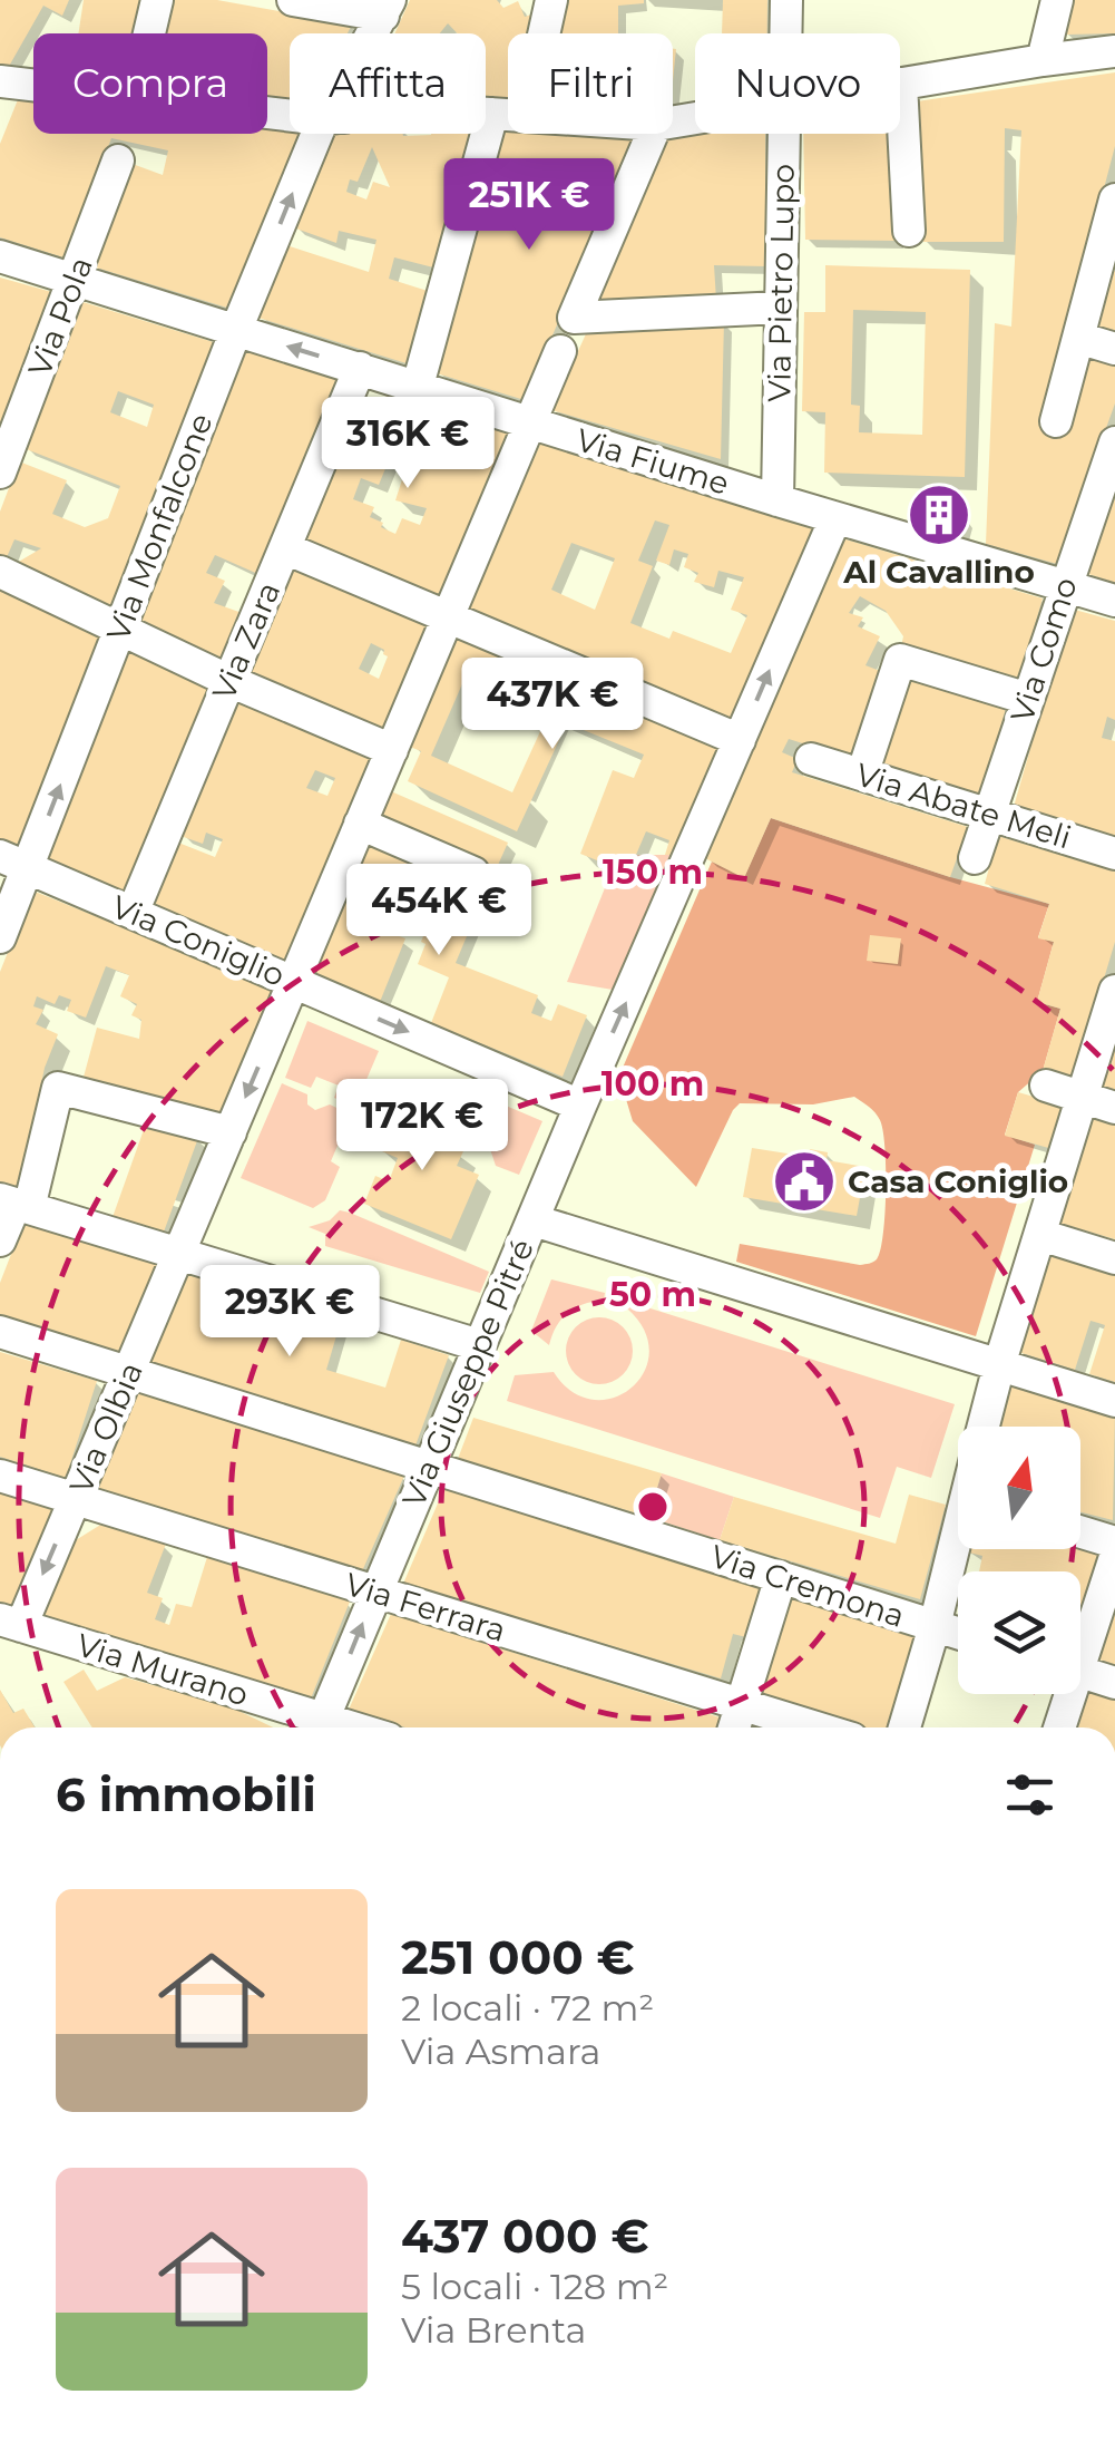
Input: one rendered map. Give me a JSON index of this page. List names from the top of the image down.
{
  "streets": {
    "street": [
      "Via Pietro Lupo",
      "Via Pola",
      "Via Fiume",
      "Via Monfalcone",
      "Via Zara",
      "Via Como",
      "Via Abate Meli",
      "Via Coniglio",
      "Via Giuseppe Pitré",
      "Via Olbia",
      "Via Cremona",
      "Via Ferrara",
      "Via Murano"
    ]
  },
  "crossings": [
    ["Via Pietro Lupo", "Via Fiume"],
    ["Via Pola", "Via Fiume"],
    ["Via Fiume", "Via Monfalcone"],
    ["Via Fiume", "Via Zara"],
    ["Via Fiume", "Via Como"],
    ["Via Fiume", "Via Giuseppe Pitré"],
    ["Via Fiume", "Via Olbia"],
    ["Via Monfalcone", "Via Coniglio"],
    ["Via Zara", "Via Coniglio"],
    ["Via Como", "Via Abate Meli"],
    ["Via Coniglio", "Via Giuseppe Pitré"],
    ["Via Coniglio", "Via Olbia"],
    ["Via Giuseppe Pitré", "Via Cremona"],
    ["Via Giuseppe Pitré", "Via Ferrara"],
    ["Via Olbia", "Via Cremona"],
    ["Via Olbia", "Via Ferrara"],
    ["Via Olbia", "Via Murano"]
  ],
  "one_way": ["Via Giuseppe Pitré"],
  "places": {
    "building": ["Al Cavallino"],
    "public building": ["Casa Coniglio"]
  },
  "north": "top",
  "page": {
    "chip": [
      "Compra",
      "Affitta",
      "Filtri",
      "Nuovo"
    ],
    "price": [
      "251K €",
      "316K €",
      "437K €",
      "454K €",
      "172K €",
      "293K €"
    ],
    "heading": "6 immobili",
    "list": [
      {
        "name": "251 000 €",
        "note": "2 locali · 72 m² · Via Asmara"
      },
      {
        "name": "437 000 €",
        "note": "5 locali · 128 m² · Via Brenta"
      }
    ]
  },
  "rings": ["150 m", "100 m", "50 m"]
}
